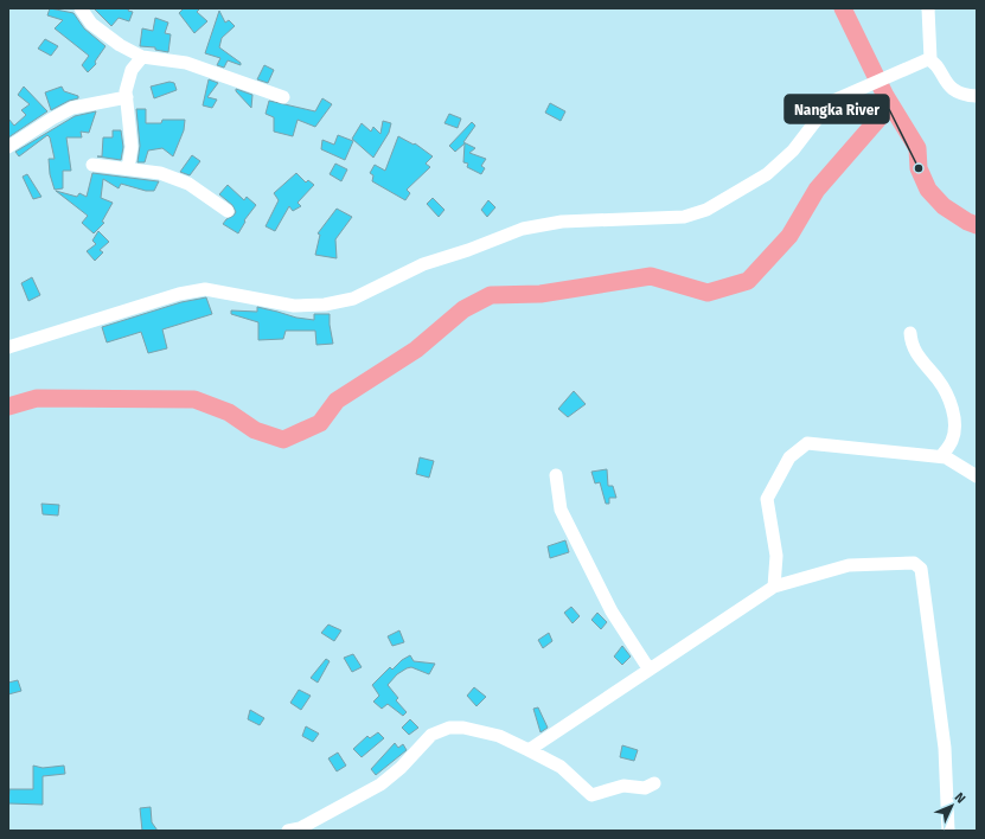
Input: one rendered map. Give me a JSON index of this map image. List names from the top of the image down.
{
  "places": ["Nangka River"],
  "north": "top right"
}
